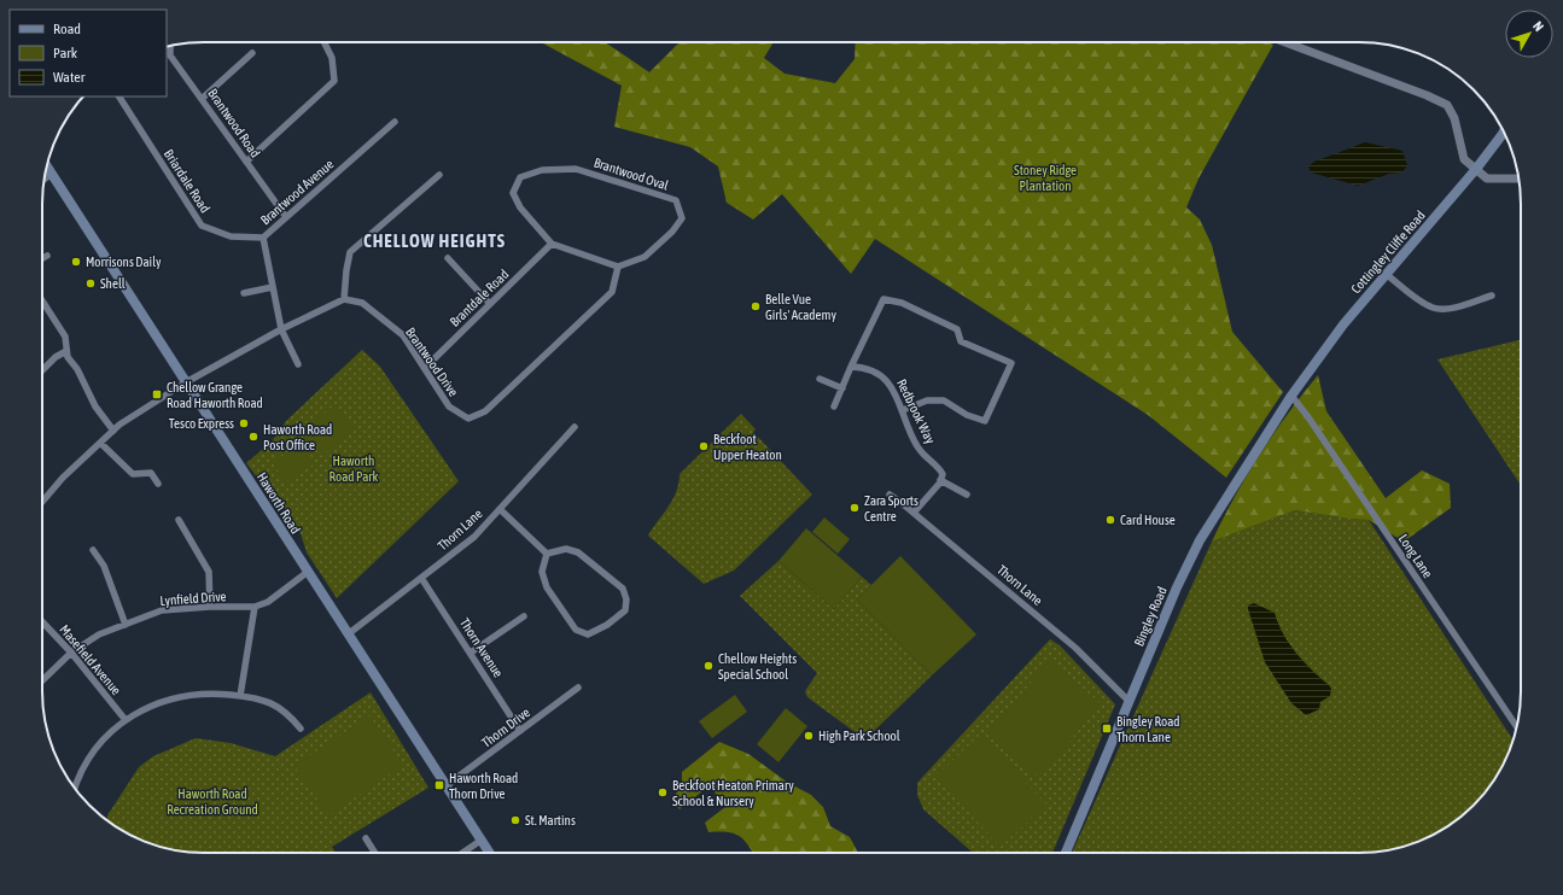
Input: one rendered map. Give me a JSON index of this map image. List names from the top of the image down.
{
  "streets": {
    "main road": ["Cottingley Cliffe Road", "Haworth Road", "Bingley Road"],
    "street": [
      "Brantwood Road",
      "Brantwood Oval",
      "Briardale Road",
      "Brantwood Avenue",
      "Brantdale Road",
      "Brantwood Drive",
      "Redbrook Way",
      "Thorn Lane",
      "Long Lane",
      "Lynfield Drive",
      "Thorn Avenue",
      "Masefield Avenue",
      "Thorn Drive"
    ]
  },
  "crossings": [
    ["Brantwood Road", "Brantwood Avenue"],
    ["Brantwood Oval", "Brantdale Road"],
    ["Brantwood Oval", "Brantwood Drive"],
    ["Briardale Road", "Brantwood Avenue"],
    ["Cottingley Cliffe Road", "Long Lane"],
    ["Cottingley Cliffe Road", "Bingley Road"],
    ["Brantdale Road", "Brantwood Drive"],
    ["Haworth Road", "Thorn Lane"],
    ["Haworth Road", "Lynfield Drive"],
    ["Haworth Road", "Thorn Drive"],
    ["Thorn Lane", "Bingley Road"],
    ["Thorn Lane", "Thorn Avenue"],
    ["Long Lane", "Bingley Road"],
    ["Lynfield Drive", "Masefield Avenue"],
    ["Thorn Avenue", "Thorn Drive"]
  ],
  "districts": ["CHELLOW HEIGHTS"],
  "parks": ["Stoney Ridge Plantation", "Haworth Road Park", "Haworth Road Recreation Ground"],
  "places": {
    "other": [
      "Morrisons Daily",
      "Shell",
      "Belle Vue Girls' Academy",
      "Tesco Express",
      "Haworth Road Post Office",
      "Beckfoot Upper Heaton",
      "Zara Sports Centre",
      "Card House",
      "Chellow Heights Special School",
      "High Park School",
      "Beckfoot Heaton Primary School & Nursery",
      "St. Martins"
    ],
    "transit": ["Chellow Grange Road Haworth Road", "Bingley Road Thorn Lane", "Haworth Road Thorn Drive"]
  },
  "legend": ["Road", "Park", "Water"],
  "north": "top right"
}
